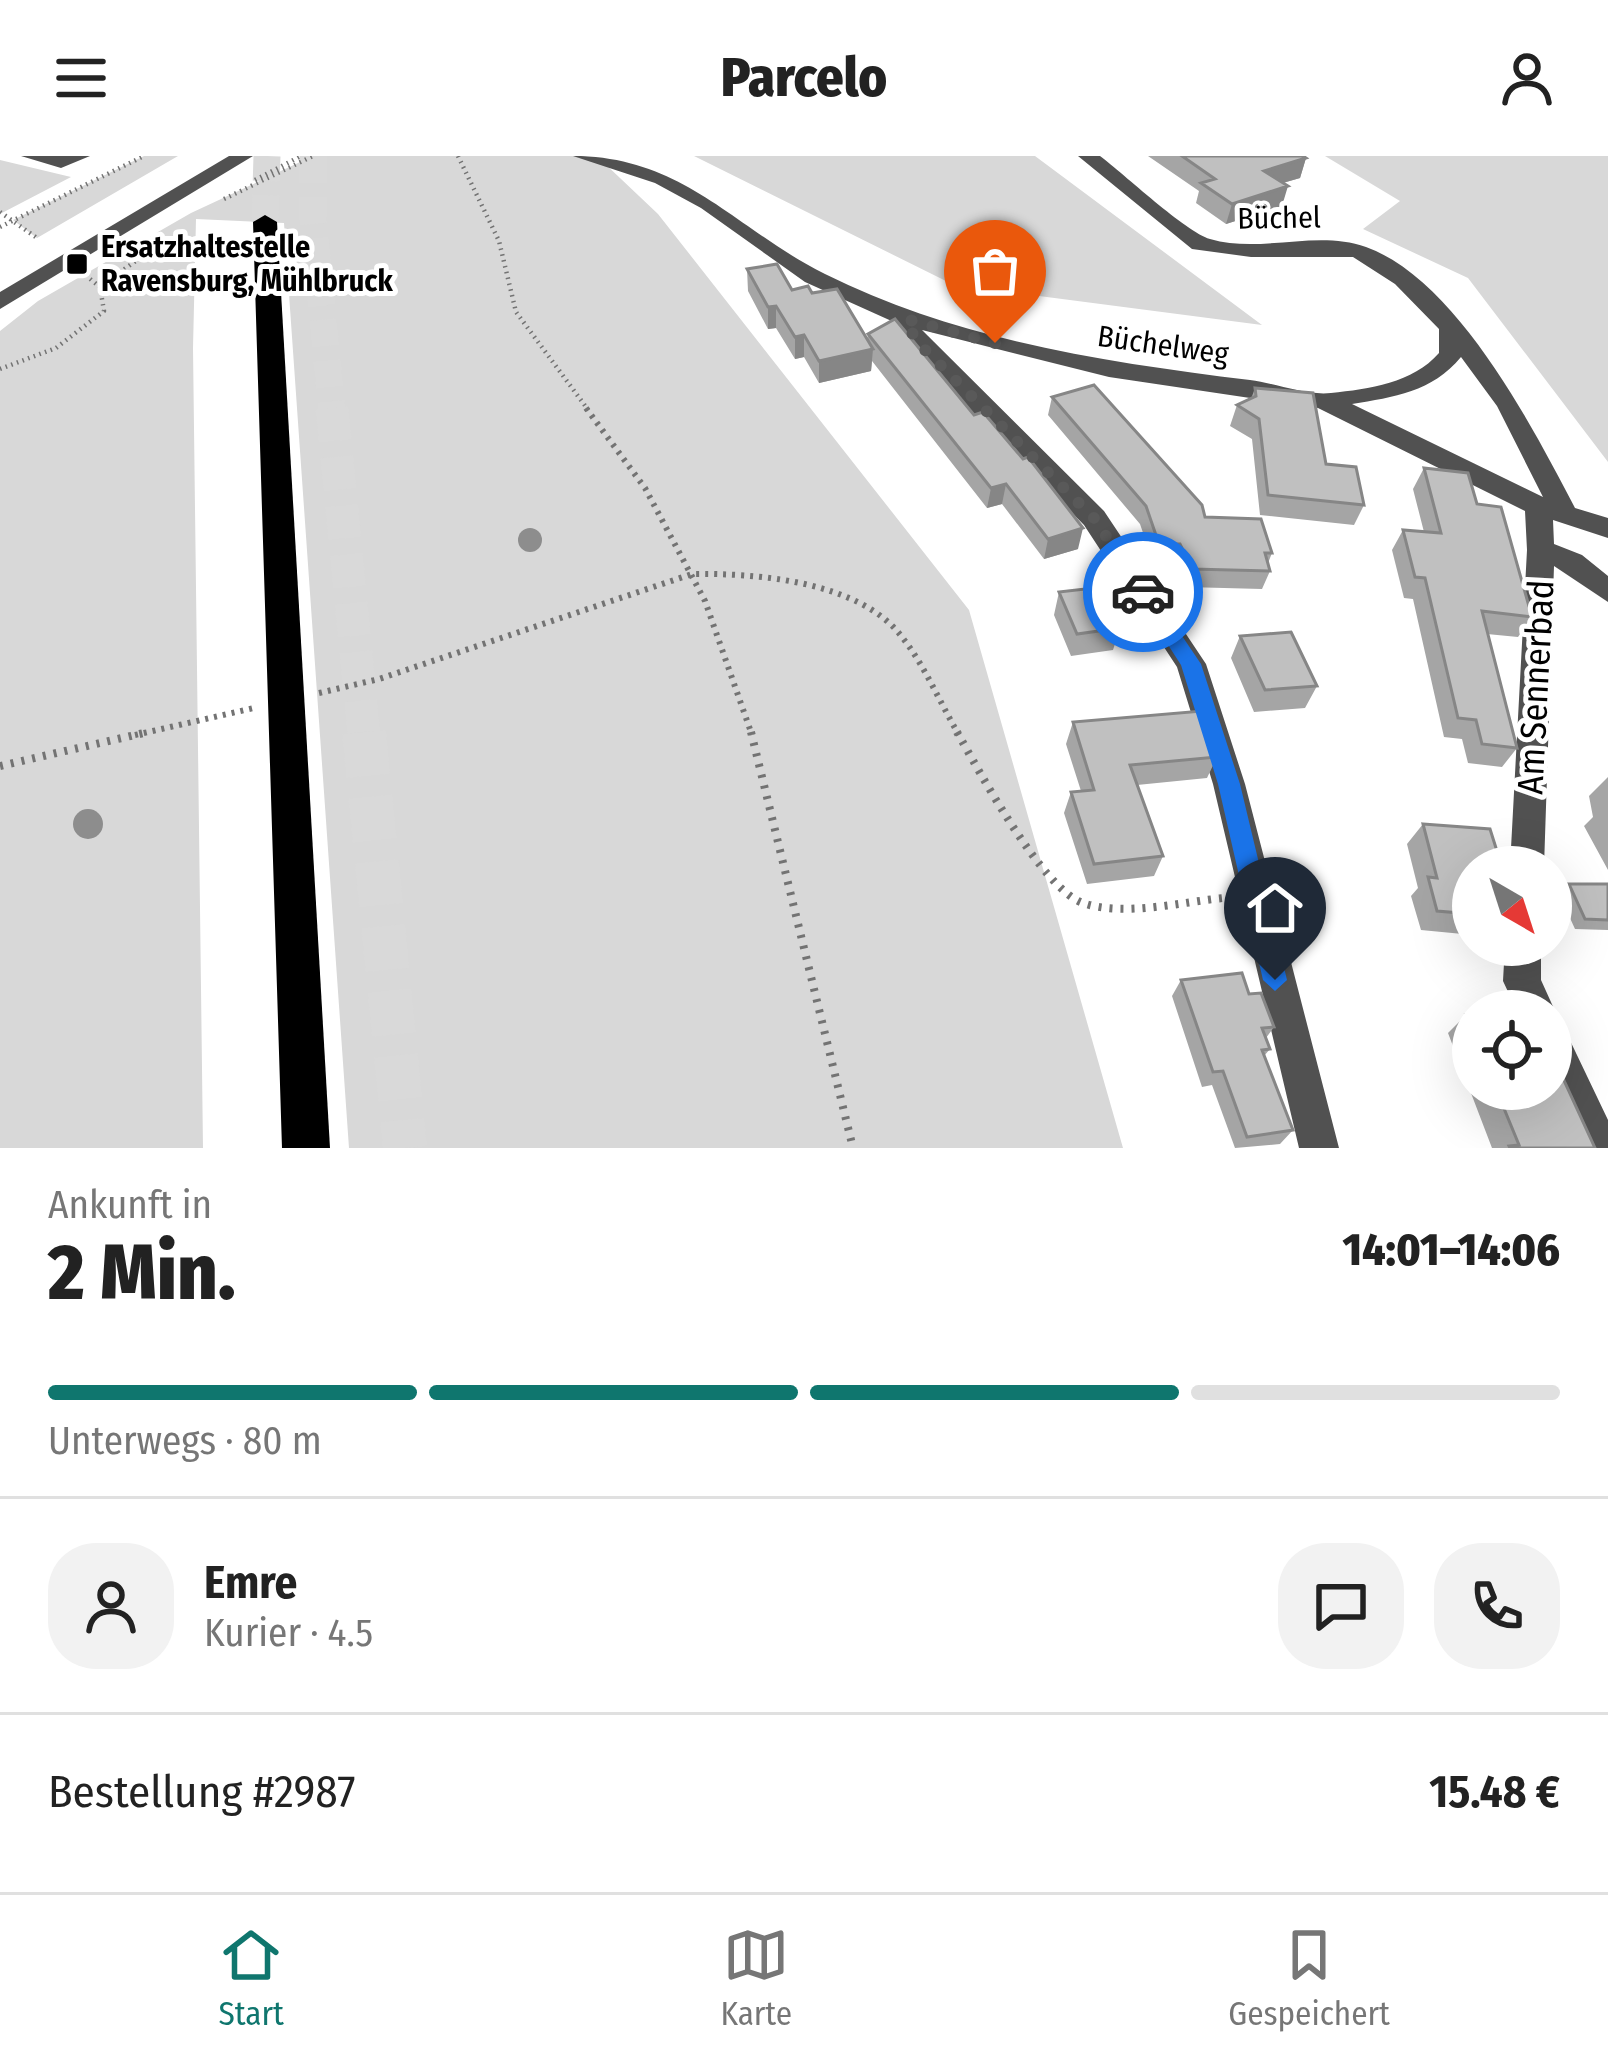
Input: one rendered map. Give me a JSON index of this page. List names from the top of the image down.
{
  "streets": {
    "street": ["Büchel", "Büchelweg", "Am Sennerbad"]
  },
  "crossings": [
    ["Büchel", "Büchelweg"],
    ["Büchel", "Am Sennerbad"],
    ["Büchelweg", "Am Sennerbad"]
  ],
  "places": {
    "transit": ["Ersatzhaltestelle Ravensburg, Mühlbruck"]
  },
  "north": "bottom right",
  "page": {
    "header": "Parcelo",
    "heading": ["2 Min.", "Ankunft in", "14:01–14:06"],
    "panel": [
      "Emre",
      "Kurier · 4.5",
      "Bestellung #2987",
      "15.48 €"
    ],
    "bar": "Unterwegs · 80 m",
    "tabs": ["Start", "Karte", "Gespeichert"]
  }
}
